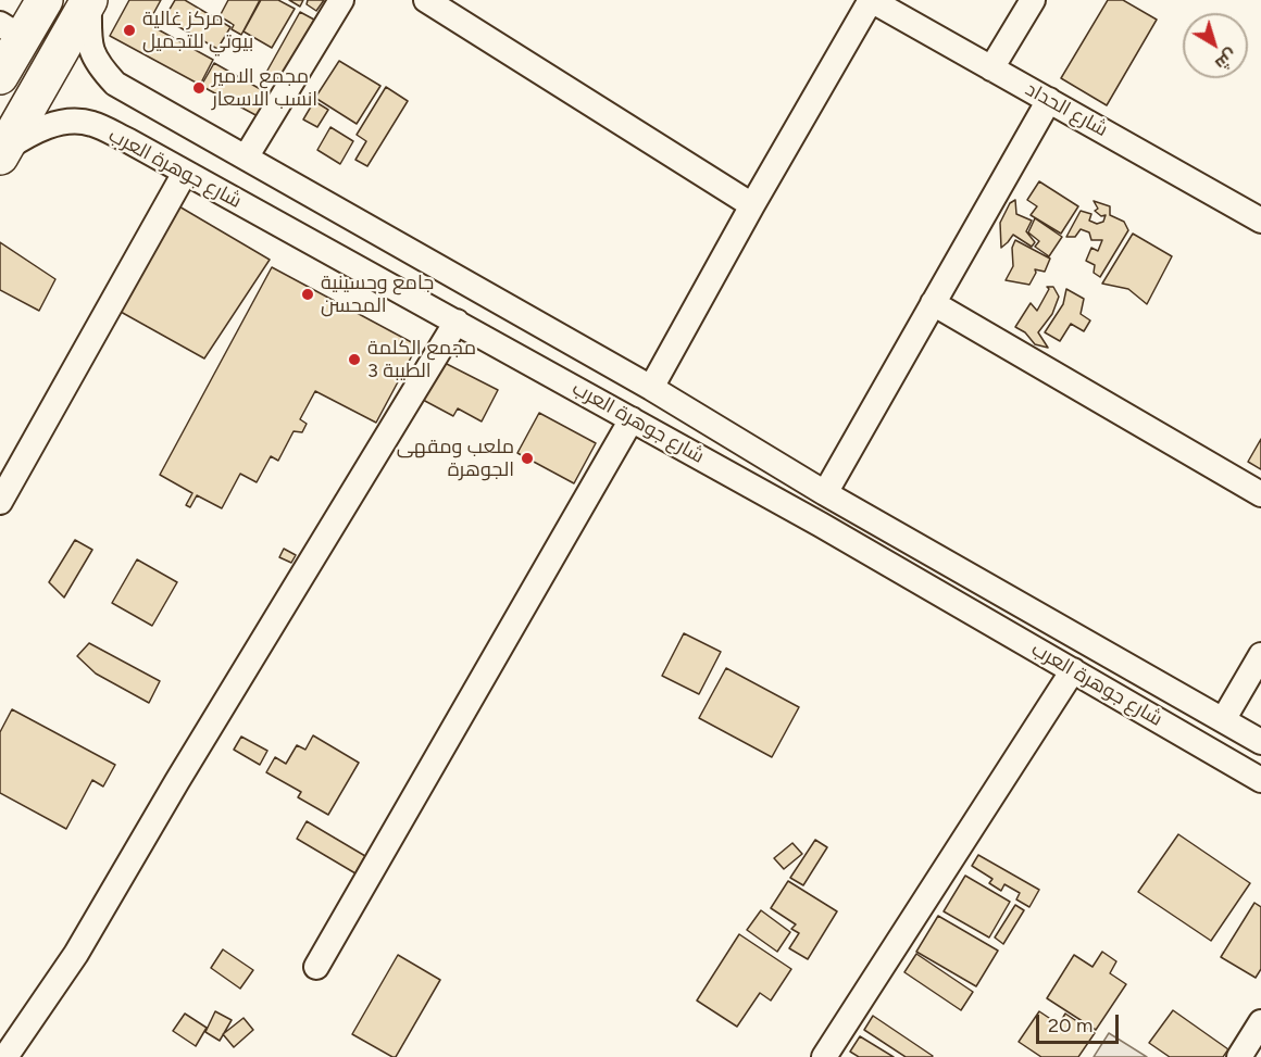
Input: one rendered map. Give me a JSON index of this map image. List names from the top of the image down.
{
  "streets": {
    "street": ["شارع الحداد", "شارع جوهرة العرب"]
  },
  "places": [
    "مركز غالية بيوتي للتجميل",
    "مجمع الامير انسب الاسعار",
    "جامع وحسينية المحسن",
    "مجمع الكلمة الطيبة 3",
    "ملعب ومقهى الجوهرة"
  ],
  "scale_bar": "20 m",
  "north": "bottom right"
}
